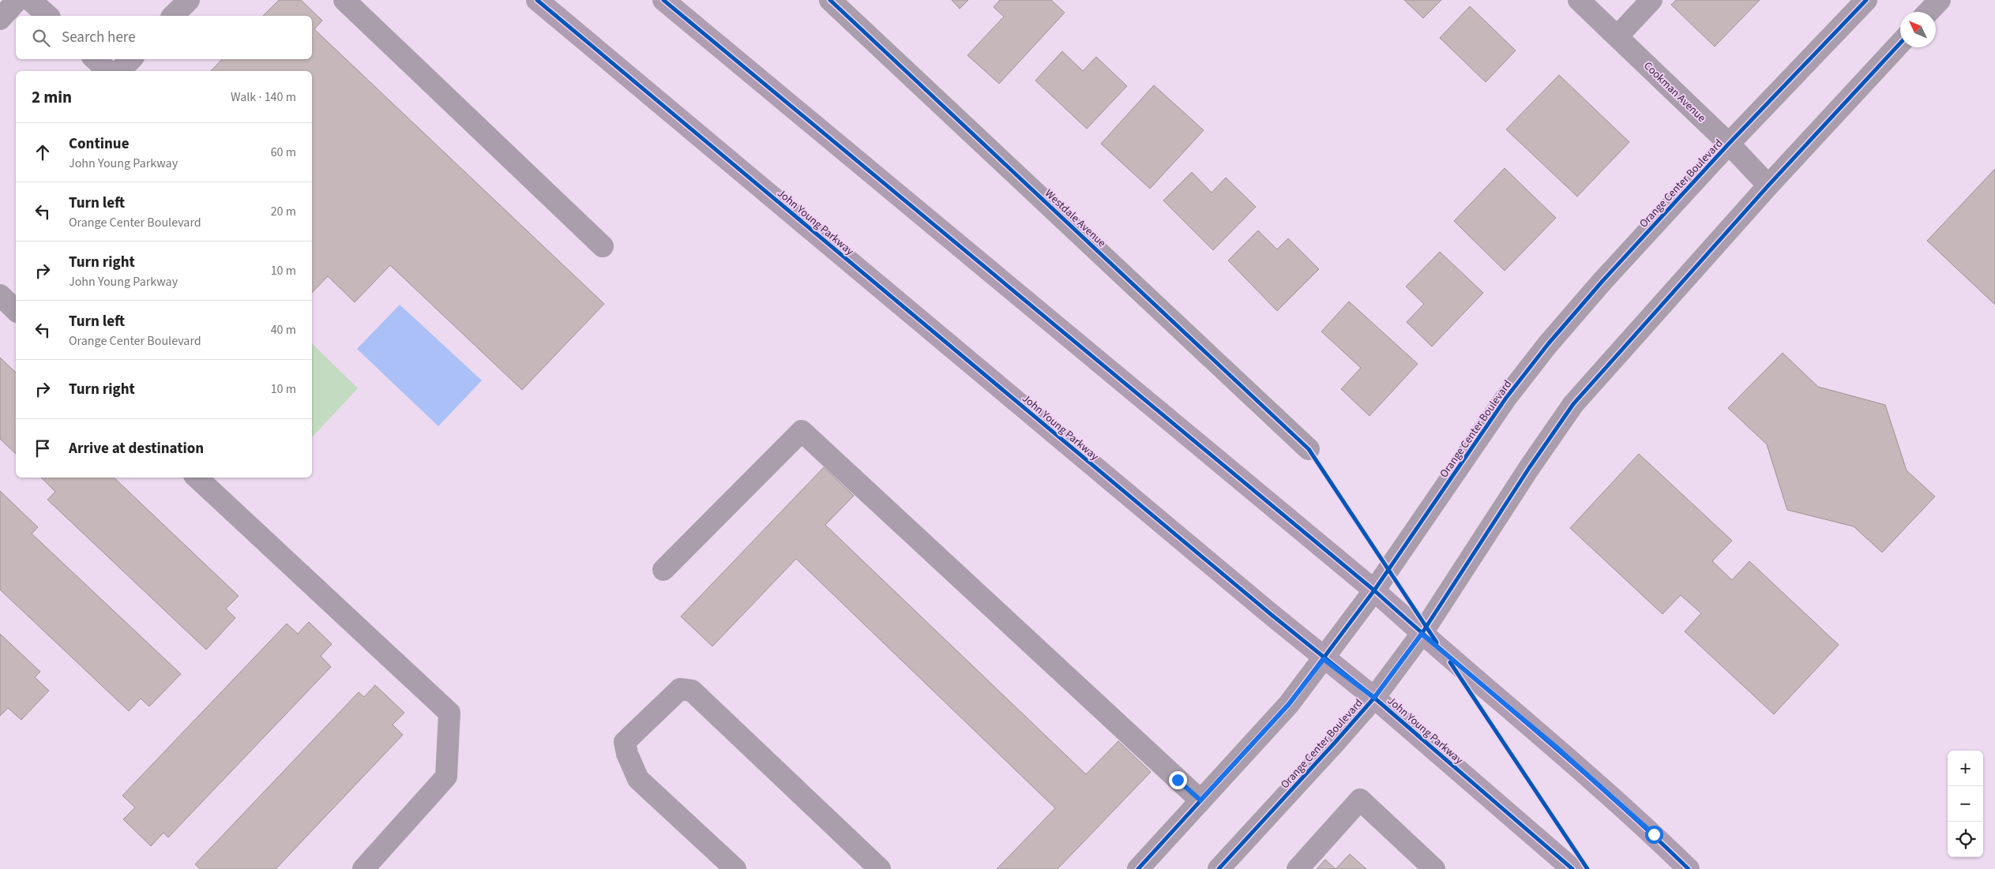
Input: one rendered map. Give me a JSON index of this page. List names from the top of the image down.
{
  "streets": {
    "main road": ["John Young Parkway"],
    "street": ["Cookman Avenue", "Orange Center Boulevard", "Westdale Avenue"]
  },
  "crossings": [
    ["Cookman Avenue", "Orange Center Boulevard"],
    ["Orange Center Boulevard", "John Young Parkway"]
  ],
  "north": "top left",
  "page": {
    "search": "Search here",
    "heading": ["2 min", "Walk · 140 m"],
    "list": [
      ["Continue", "John Young Parkway", "60 m"],
      ["Turn left", "Orange Center Boulevard", "20 m"],
      ["Turn right", "John Young Parkway", "10 m"],
      ["Turn left", "Orange Center Boulevard", "40 m"],
      ["Turn right", "10 m"],
      "Arrive at destination"
    ],
    "map_buttons": ["+", "−"]
  }
}
